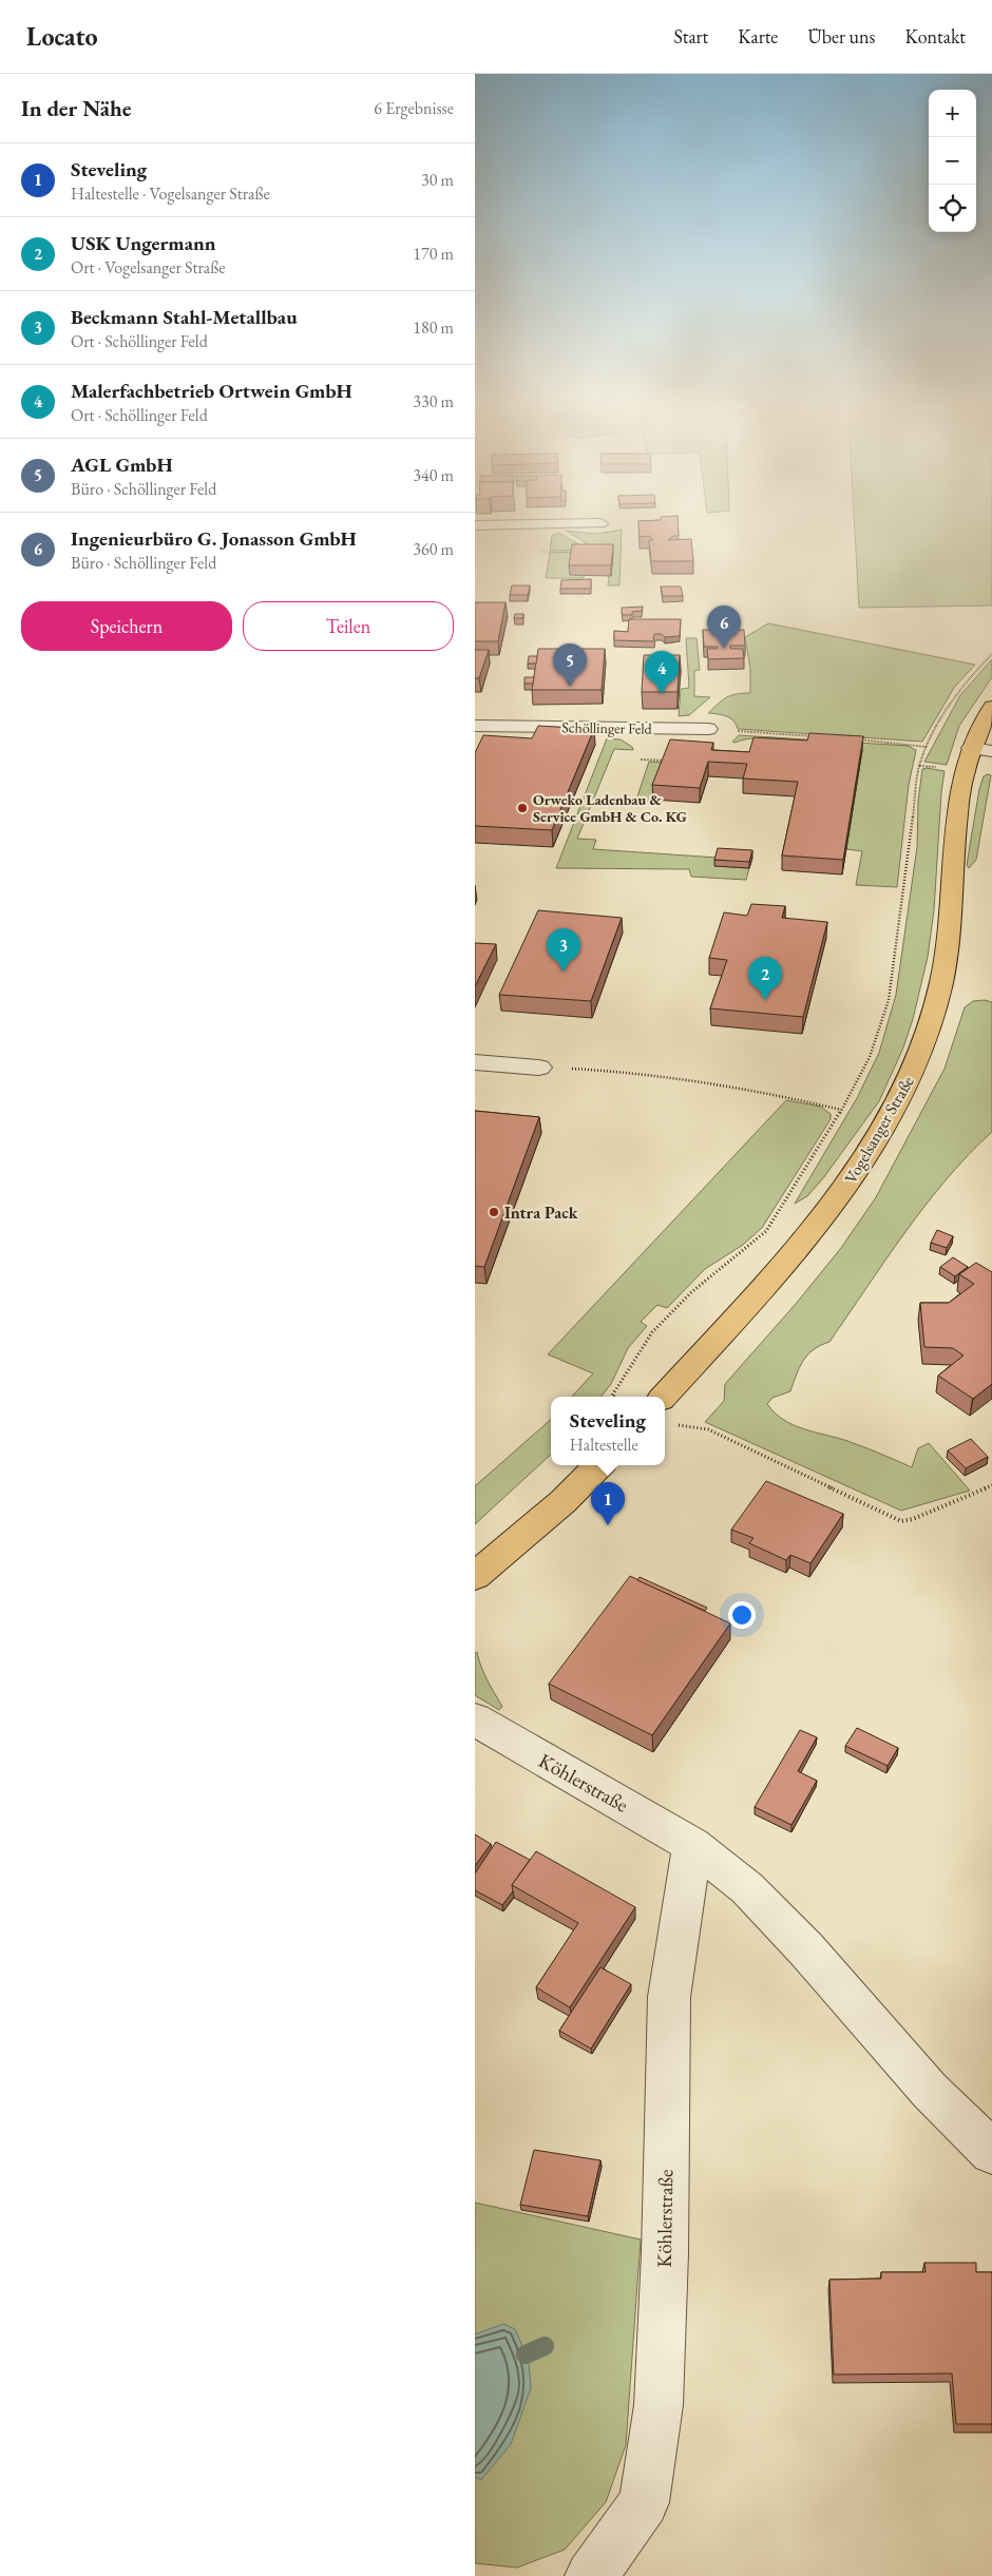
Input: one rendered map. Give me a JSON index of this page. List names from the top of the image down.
{
  "streets": {
    "main road": ["Vogelsanger Straße"],
    "street": ["Schöllinger Feld", "Köhlerstraße"]
  },
  "places": ["Orweko Ladenbau & Service GmbH & Co. KG", "Intra Pack"],
  "page": {
    "header": "Locato",
    "nav": [
      "Start",
      "Karte",
      "Über uns",
      "Kontakt"
    ],
    "heading": ["In der Nähe", "6 Ergebnisse"],
    "map_buttons": ["+", "−"],
    "list": [
      {
        "mark": "1",
        "name": "Steveling",
        "note": "Haltestelle · Vogelsanger Straße",
        "value": "30 m"
      },
      {
        "mark": "2",
        "name": "USK Ungermann",
        "note": "Ort · Vogelsanger Straße",
        "value": "170 m"
      },
      {
        "mark": "3",
        "name": "Beckmann Stahl-Metallbau",
        "note": "Ort · Schöllinger Feld",
        "value": "180 m"
      },
      {
        "mark": "4",
        "name": "Malerfachbetrieb Ortwein GmbH",
        "note": "Ort · Schöllinger Feld",
        "value": "330 m"
      },
      {
        "mark": "5",
        "name": "AGL GmbH",
        "note": "Büro · Schöllinger Feld",
        "value": "340 m"
      },
      {
        "mark": "6",
        "name": "Ingenieurbüro G. Jonasson GmbH",
        "note": "Büro · Schöllinger Feld",
        "value": "360 m"
      }
    ],
    "buttons": ["Speichern", "Teilen"],
    "pins": [
      "6",
      "5",
      "4",
      "3",
      "2",
      "1"
    ],
    "popup": ["Steveling", "Haltestelle"]
  }
}
